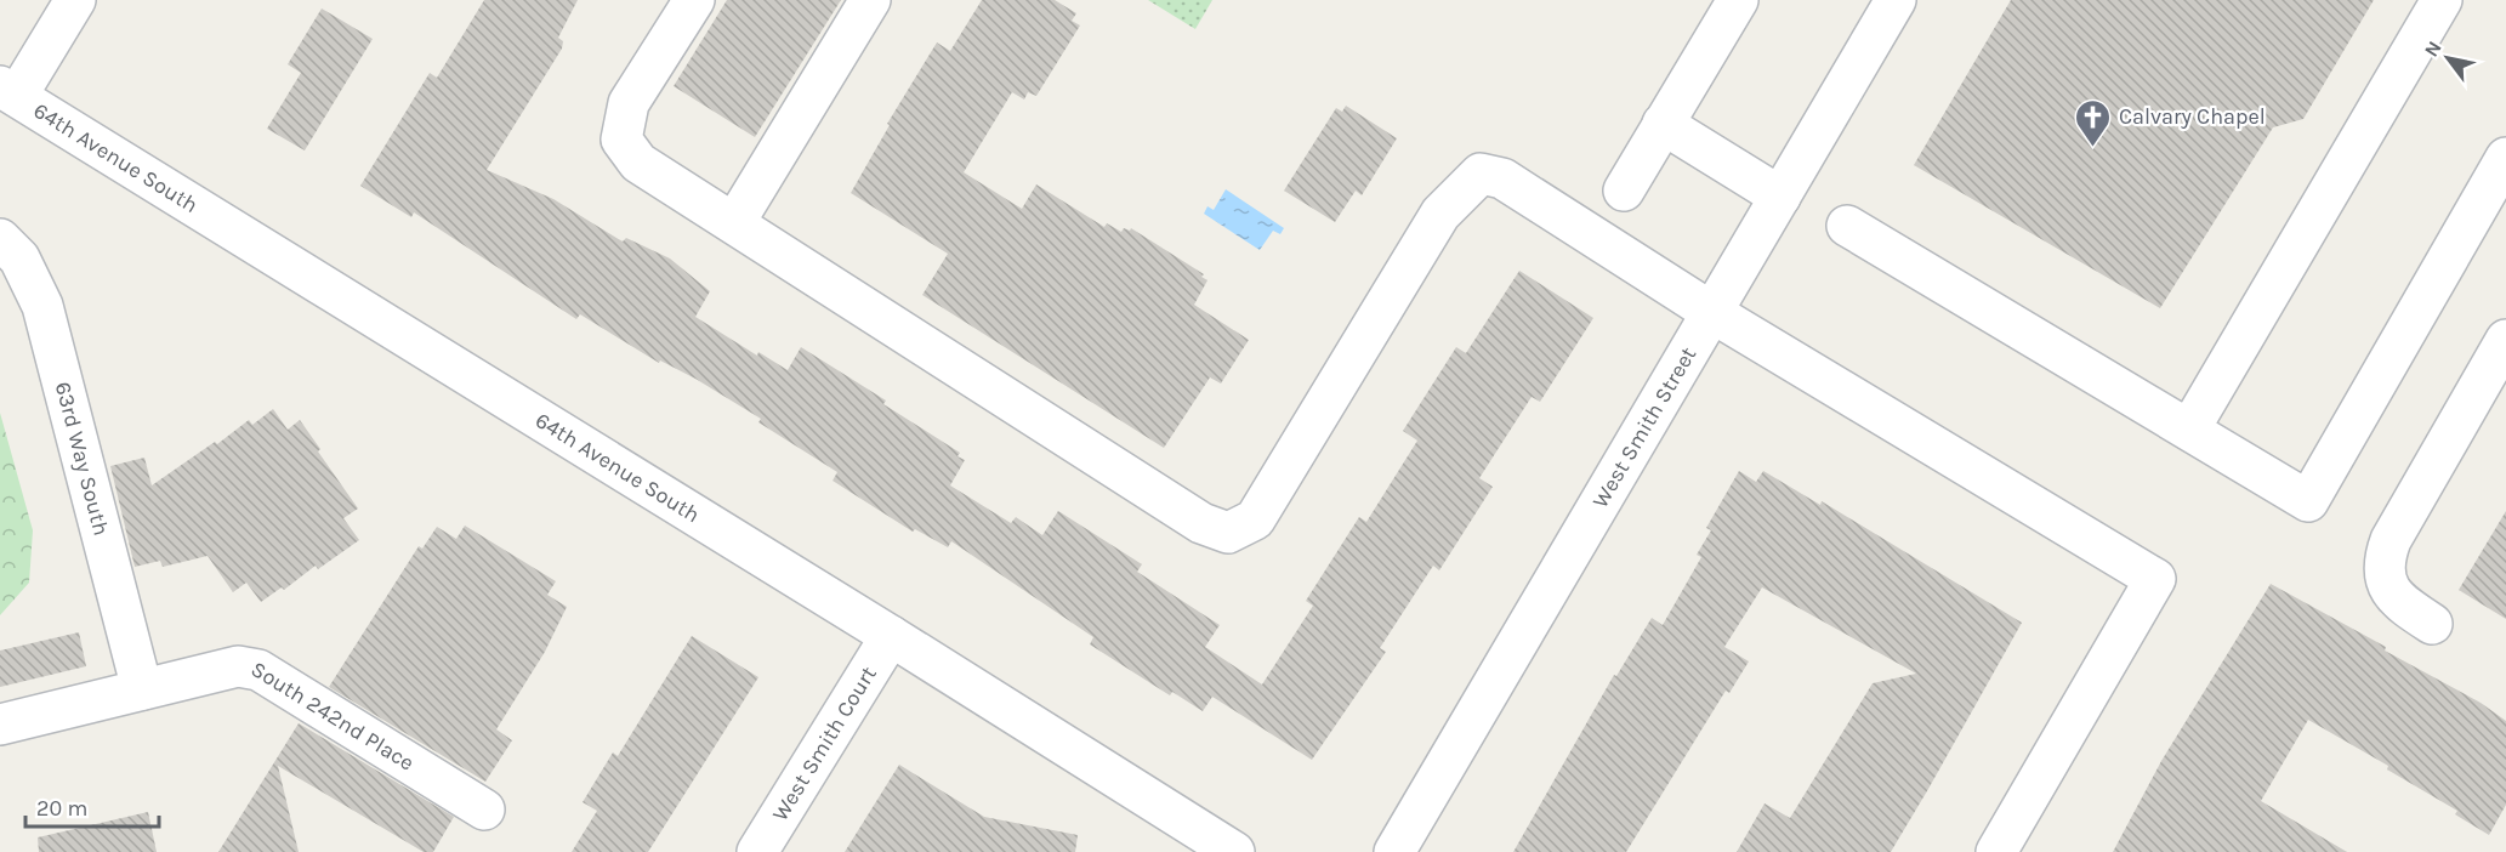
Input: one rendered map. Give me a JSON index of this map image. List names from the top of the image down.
{
  "streets": {
    "street": [
      "64th Avenue South",
      "West Smith Street",
      "63rd Way South",
      "South 242nd Place",
      "West Smith Court"
    ]
  },
  "crossings": [
    ["64th Avenue South", "West Smith Court"],
    ["63rd Way South", "South 242nd Place"]
  ],
  "places": {
    "church": ["Calvary Chapel"]
  },
  "scale_bar": "20 m",
  "north": "top left"
}
